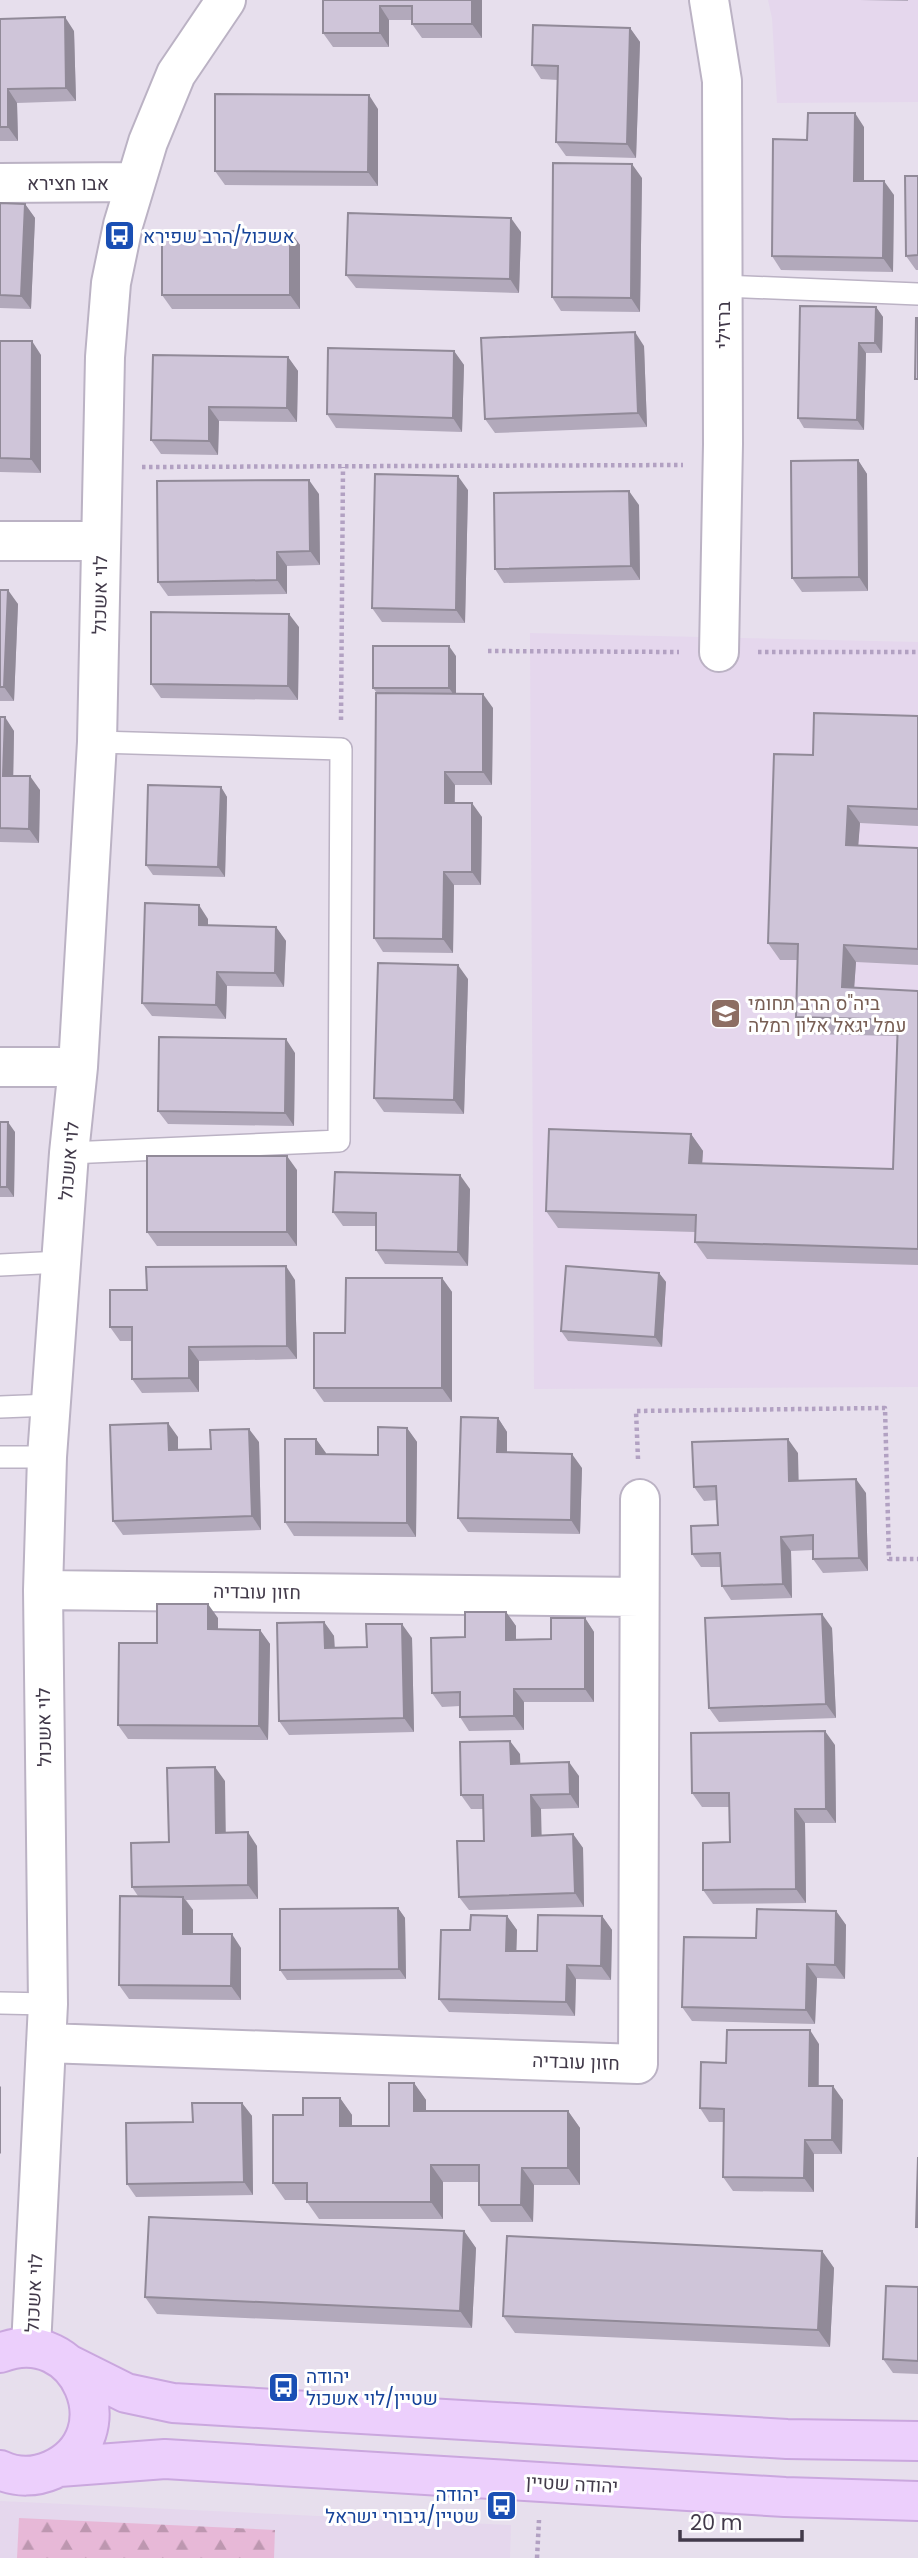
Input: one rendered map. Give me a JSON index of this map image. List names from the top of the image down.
{
  "streets": {
    "main road": ["יהודה שטיין"],
    "street": [
      "אבו חצירא",
      "ברזילי",
      "לוי אשכול",
      "חזון עובדיה"
    ]
  },
  "crossings": [
    ["אבו חצירא", "לוי אשכול"],
    ["לוי אשכול", "חזון עובדיה"]
  ],
  "places": {
    "bus stop": ["אשכול/הרב שפירא", "יהודה שטיין/לוי אשכול", "יהודה שטיין/גיבורי ישראל"],
    "school or university": ["ביה\"ס הרב תחומי עמל יגאל אלון רמלה"]
  },
  "scale_bar": "20 m"
}
